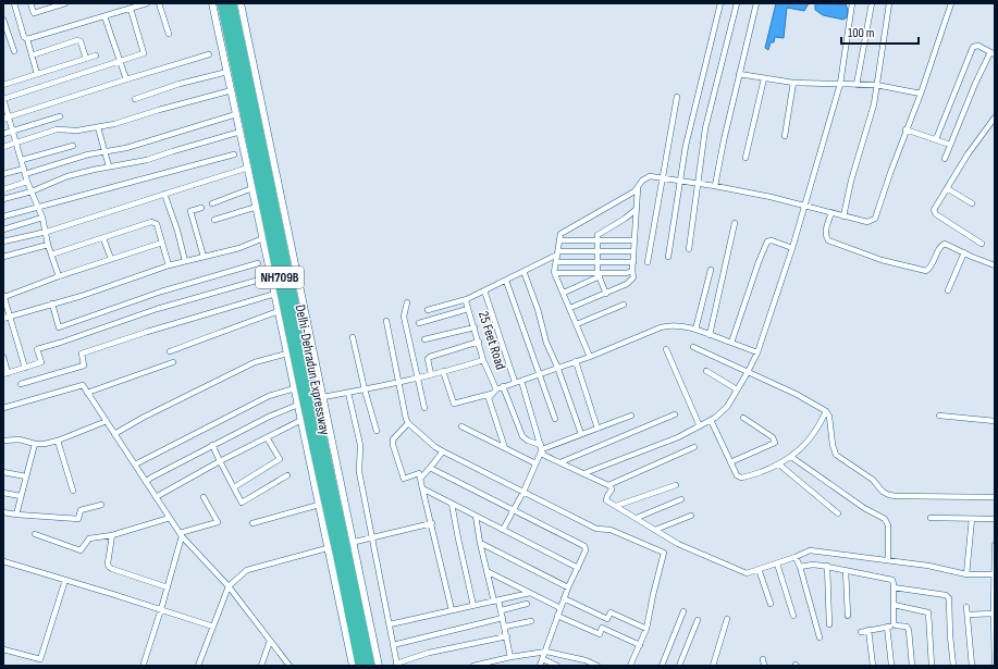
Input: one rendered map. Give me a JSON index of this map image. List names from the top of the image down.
{
  "streets": {
    "highway": ["NH709B", "Delhi-Dehradun Expressway"],
    "street": ["25 Feet Road"]
  },
  "scale_bar": "100 m"
}
